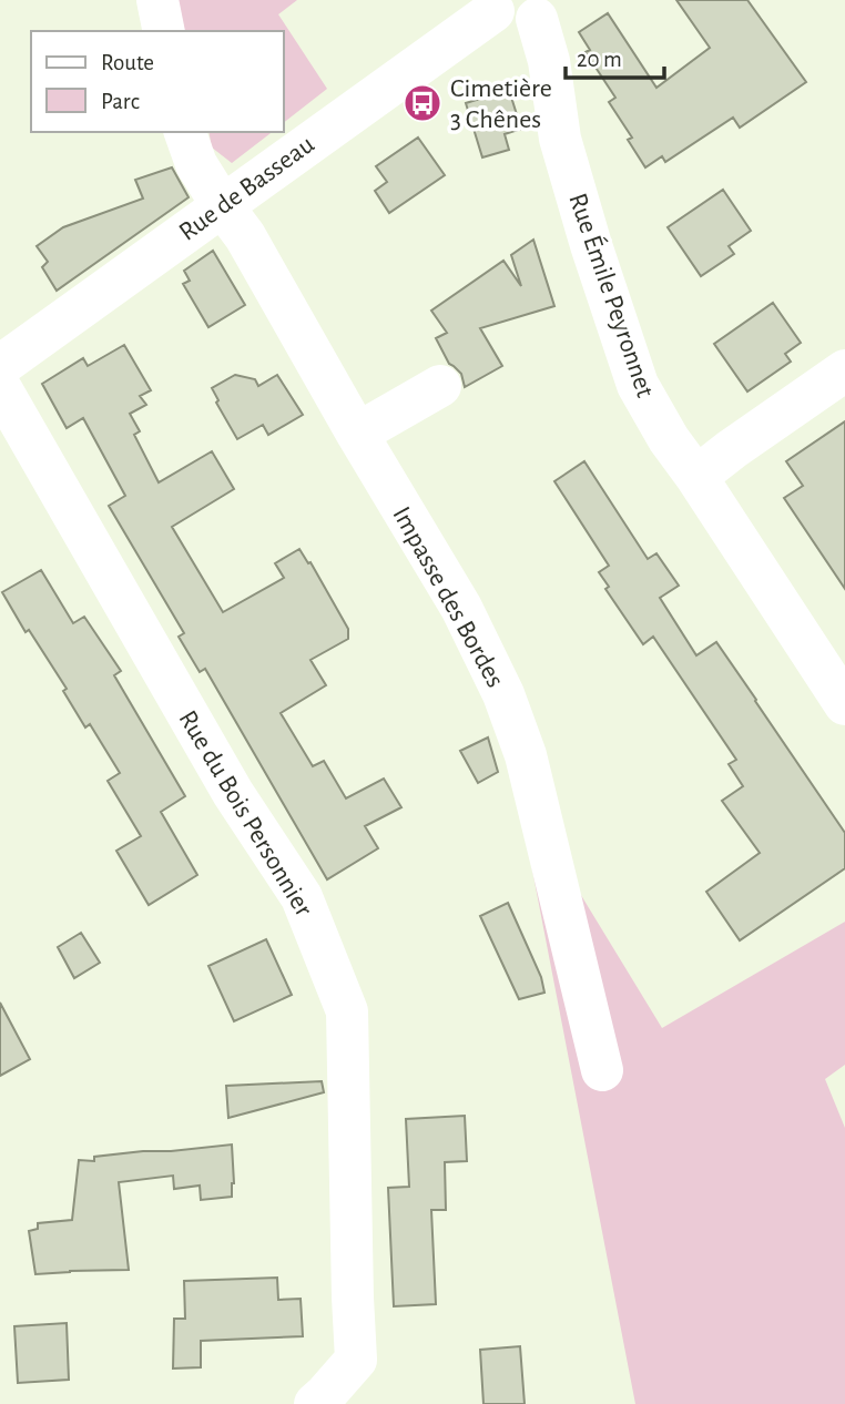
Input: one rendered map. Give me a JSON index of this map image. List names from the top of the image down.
{
  "streets": {
    "street": [
      "Rue de Basseau",
      "Rue Émile Peyronnet",
      "Impasse des Bordes",
      "Rue du Bois Personnier"
    ]
  },
  "crossings": [
    ["Rue de Basseau", "Rue Émile Peyronnet"],
    ["Rue de Basseau", "Impasse des Bordes"]
  ],
  "places": {
    "bus stop": ["Cimetière 3 Chênes"]
  },
  "legend": ["Route", "Parc"],
  "scale_bar": "20 m"
}
